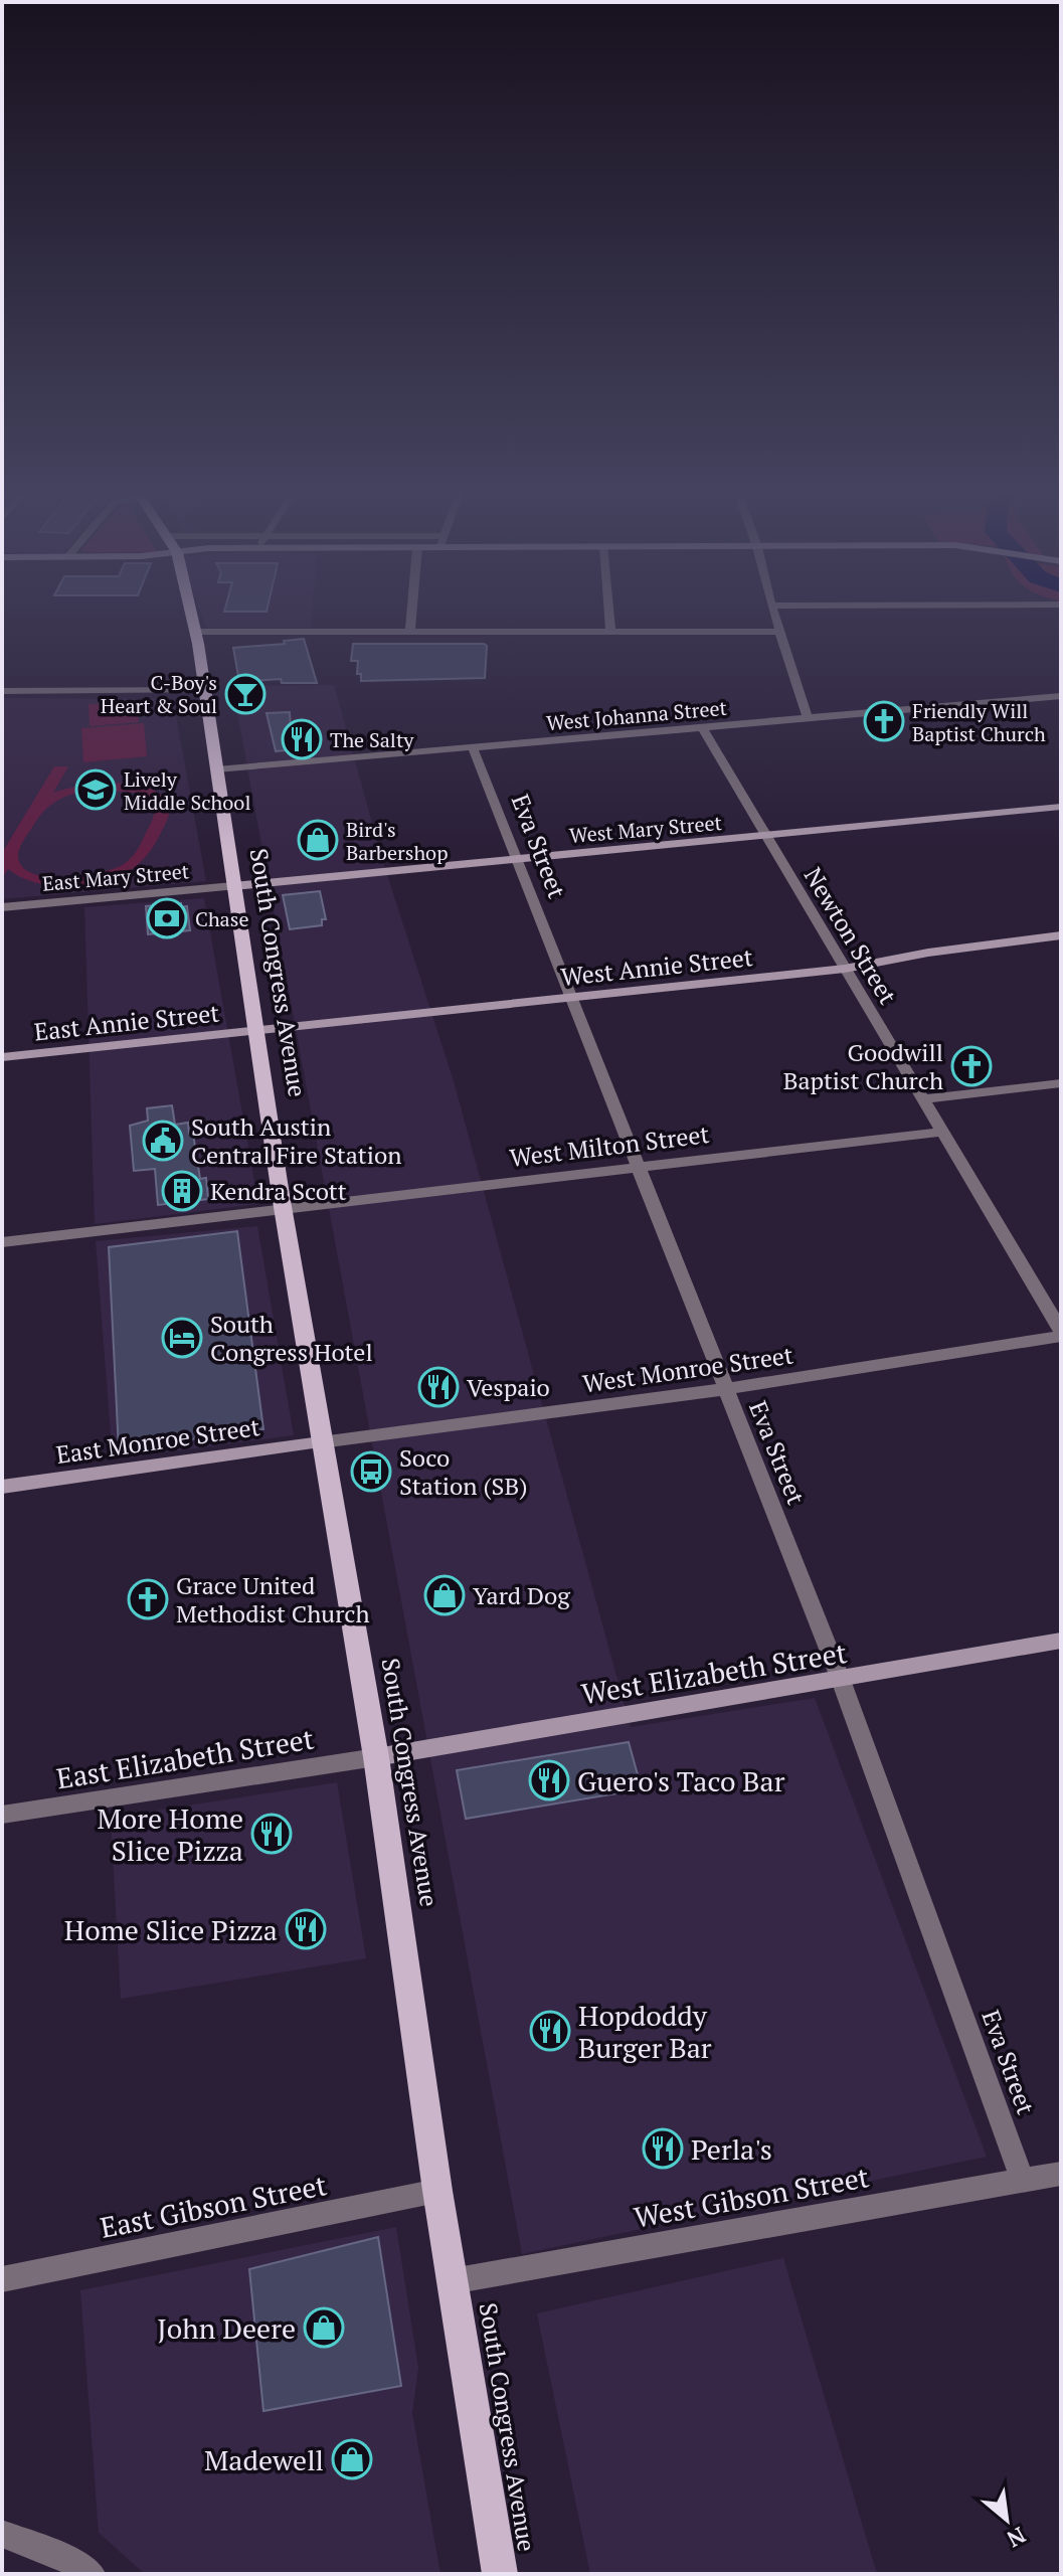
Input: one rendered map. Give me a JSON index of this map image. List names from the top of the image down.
{
  "streets": {
    "main road": ["South Congress Avenue"],
    "street": [
      "West Johanna Street",
      "West Mary Street",
      "Eva Street",
      "East Mary Street",
      "Newton Street",
      "West Annie Street",
      "East Annie Street",
      "West Milton Street",
      "West Monroe Street",
      "East Monroe Street",
      "West Elizabeth Street",
      "East Elizabeth Street",
      "West Gibson Street",
      "East Gibson Street"
    ]
  },
  "crossings": [
    ["West Johanna Street", "Eva Street"],
    ["West Johanna Street", "Newton Street"],
    ["West Johanna Street", "South Congress Avenue"],
    ["West Mary Street", "Eva Street"],
    ["West Mary Street", "East Mary Street"],
    ["West Mary Street", "Newton Street"],
    ["West Mary Street", "South Congress Avenue"],
    ["Eva Street", "West Annie Street"],
    ["Eva Street", "West Milton Street"],
    ["Eva Street", "West Monroe Street"],
    ["Eva Street", "West Elizabeth Street"],
    ["Eva Street", "West Gibson Street"],
    ["East Mary Street", "South Congress Avenue"],
    ["Newton Street", "West Annie Street"],
    ["Newton Street", "West Milton Street"],
    ["Newton Street", "West Monroe Street"],
    ["West Annie Street", "South Congress Avenue"],
    ["West Annie Street", "East Annie Street"],
    ["South Congress Avenue", "East Annie Street"],
    ["South Congress Avenue", "West Milton Street"],
    ["South Congress Avenue", "West Monroe Street"],
    ["South Congress Avenue", "East Monroe Street"],
    ["South Congress Avenue", "West Elizabeth Street"],
    ["South Congress Avenue", "East Elizabeth Street"],
    ["South Congress Avenue", "West Gibson Street"],
    ["South Congress Avenue", "East Gibson Street"],
    ["West Monroe Street", "East Monroe Street"],
    ["West Elizabeth Street", "East Elizabeth Street"]
  ],
  "places": {
    "bar": ["C-Boy's Heart & Soul"],
    "church": ["Friendly Will Baptist Church", "Goodwill Baptist Church", "Grace United Methodist Church"],
    "restaurant": [
      "The Salty",
      "Vespaio",
      "Guero's Taco Bar",
      "More Home Slice Pizza",
      "Home Slice Pizza",
      "Hopdoddy Burger Bar",
      "Perla's"
    ],
    "school or university": ["Lively Middle School"],
    "shop": [
      "Bird's Barbershop",
      "Yard Dog",
      "John Deere",
      "Madewell"
    ],
    "bank": ["Chase"],
    "public building": ["South Austin Central Fire Station"],
    "building": ["Kendra Scott"],
    "hotel": ["South Congress Hotel"],
    "bus stop": ["Soco Station (SB)"]
  },
  "north": "bottom right"
}
